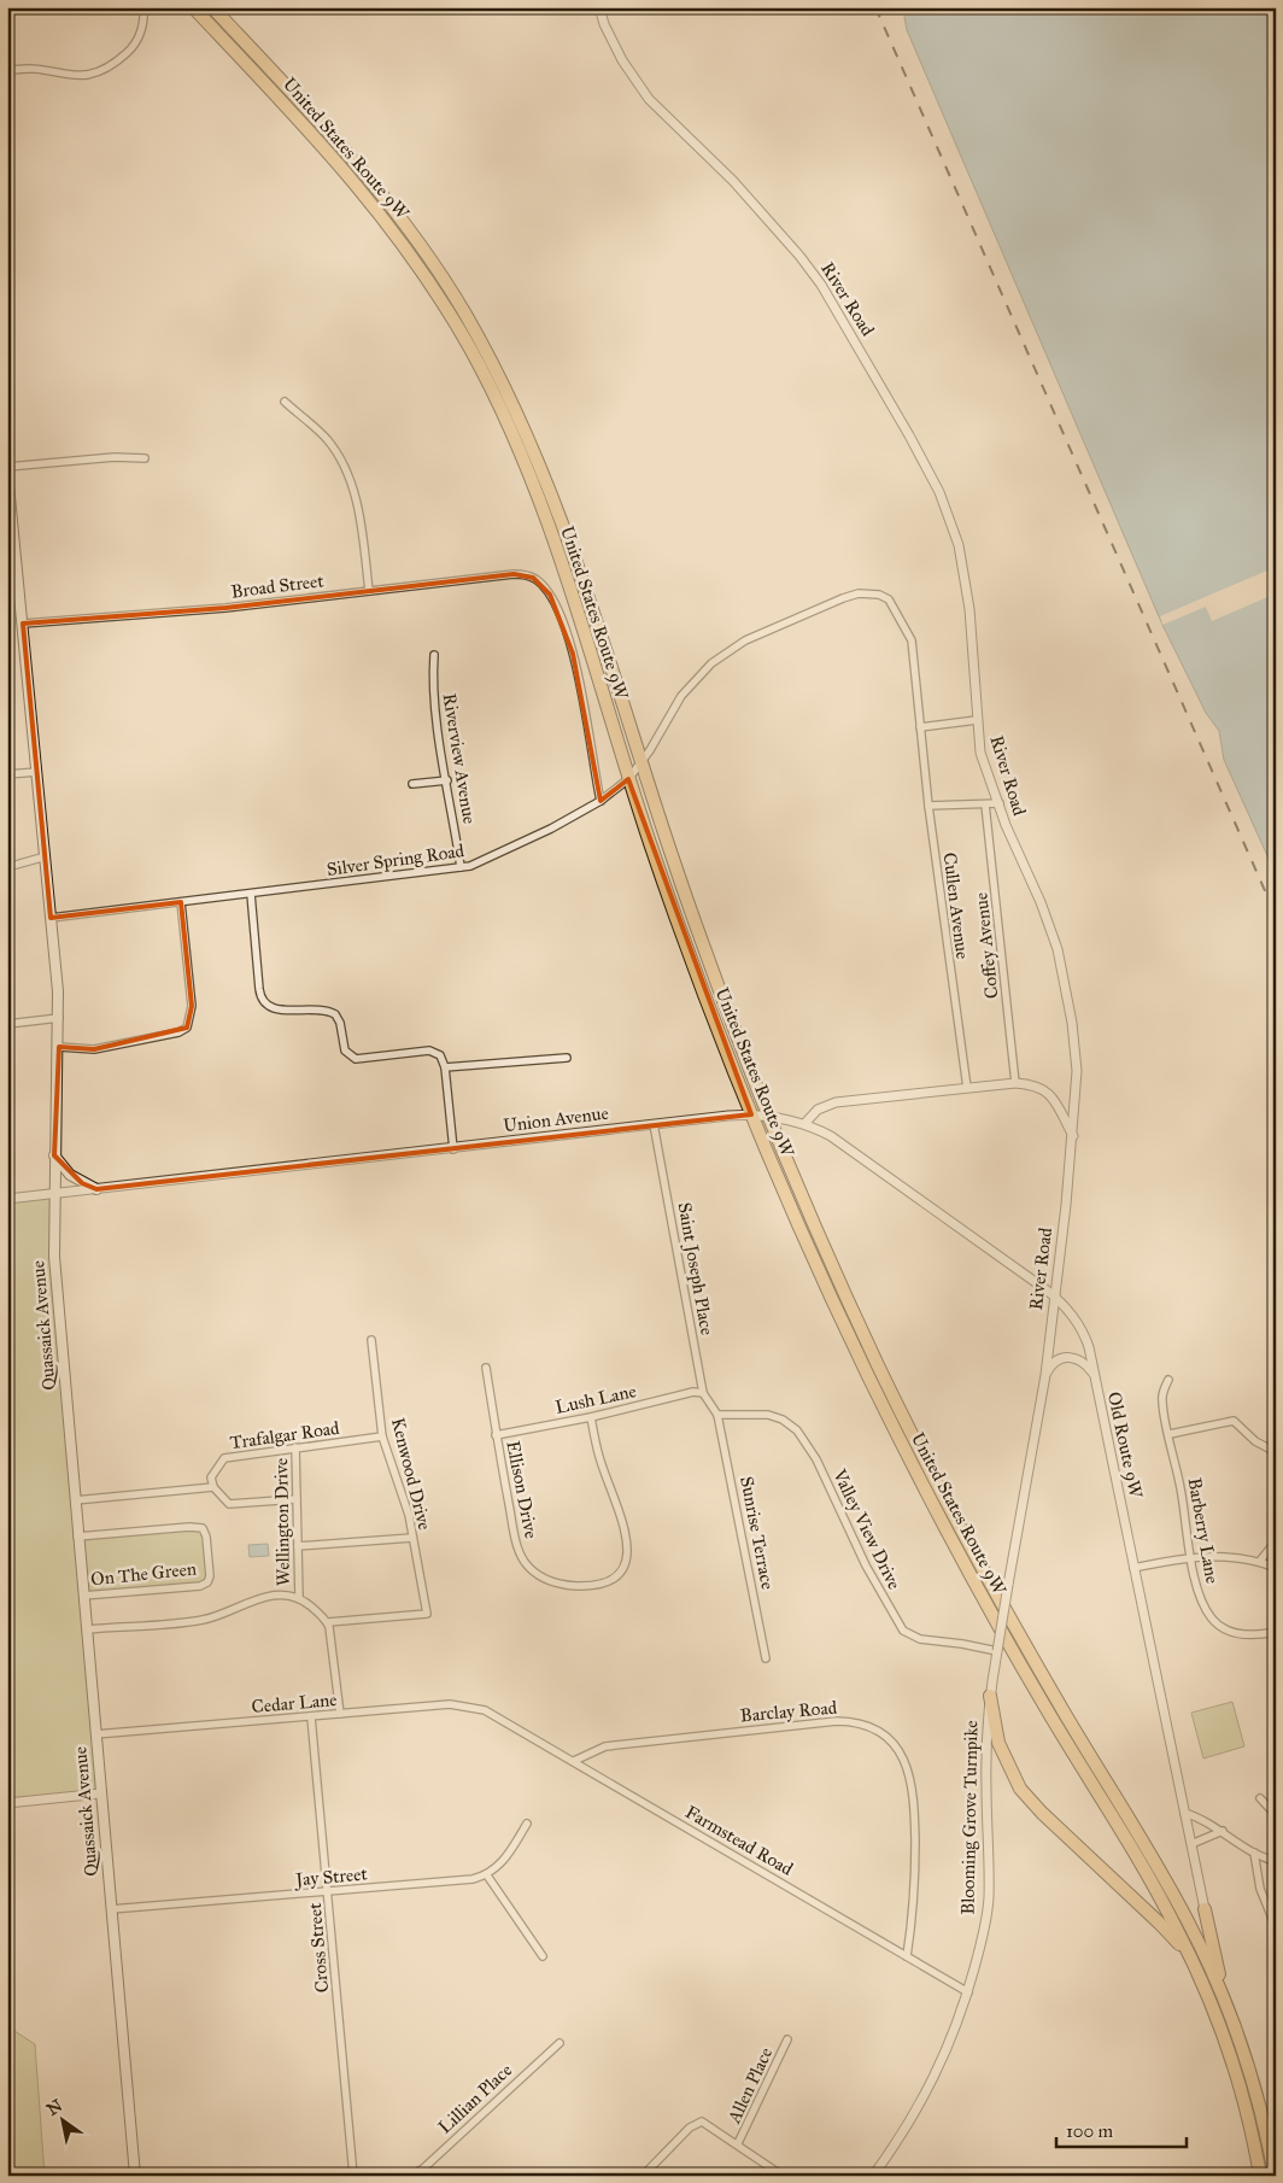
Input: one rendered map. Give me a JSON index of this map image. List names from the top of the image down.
{
  "streets": {
    "highway": ["United States Route 9W"],
    "main road": ["Quassaick Avenue"],
    "street": [
      "River Road",
      "Broad Street",
      "Riverview Avenue",
      "Silver Spring Road",
      "Cullen Avenue",
      "Coffey Avenue",
      "Union Avenue",
      "Saint Joseph Place",
      "Lush Lane",
      "Trafalgar Road",
      "Old Route 9W",
      "Kenwood Drive",
      "Ellison Drive",
      "Wellington Drive",
      "Valley View Drive",
      "Barberry Lane",
      "Sunrise Terrace",
      "On The Green",
      "Cedar Lane",
      "Barclay Road",
      "Blooming Grove Turnpike",
      "Farmstead Road",
      "Jay Street",
      "Cross Street",
      "Allen Place",
      "Lillian Place"
    ]
  },
  "crossings": [
    ["United States Route 9W", "Silver Spring Road"],
    ["United States Route 9W", "Union Avenue"],
    ["River Road", "Old Route 9W"],
    ["River Road", "Valley View Drive"],
    ["River Road", "Blooming Grove Turnpike"],
    ["Broad Street", "Silver Spring Road"],
    ["Broad Street", "Quassaick Avenue"],
    ["Riverview Avenue", "Silver Spring Road"],
    ["Silver Spring Road", "Cullen Avenue"],
    ["Silver Spring Road", "Quassaick Avenue"],
    ["Union Avenue", "Saint Joseph Place"],
    ["Union Avenue", "Quassaick Avenue"],
    ["Union Avenue", "Old Route 9W"],
    ["Saint Joseph Place", "Lush Lane"],
    ["Saint Joseph Place", "Valley View Drive"],
    ["Saint Joseph Place", "Sunrise Terrace"],
    ["Quassaick Avenue", "On The Green"],
    ["Quassaick Avenue", "Cedar Lane"],
    ["Quassaick Avenue", "Jay Street"],
    ["Lush Lane", "Ellison Drive"],
    ["Trafalgar Road", "Kenwood Drive"],
    ["Trafalgar Road", "Wellington Drive"],
    ["Valley View Drive", "Sunrise Terrace"],
    ["Valley View Drive", "Blooming Grove Turnpike"],
    ["Cedar Lane", "Farmstead Road"],
    ["Cedar Lane", "Cross Street"],
    ["Barclay Road", "Farmstead Road"],
    ["Blooming Grove Turnpike", "Farmstead Road"],
    ["Jay Street", "Cross Street"]
  ],
  "scale_bar": "100 m",
  "north": "top left"
}
